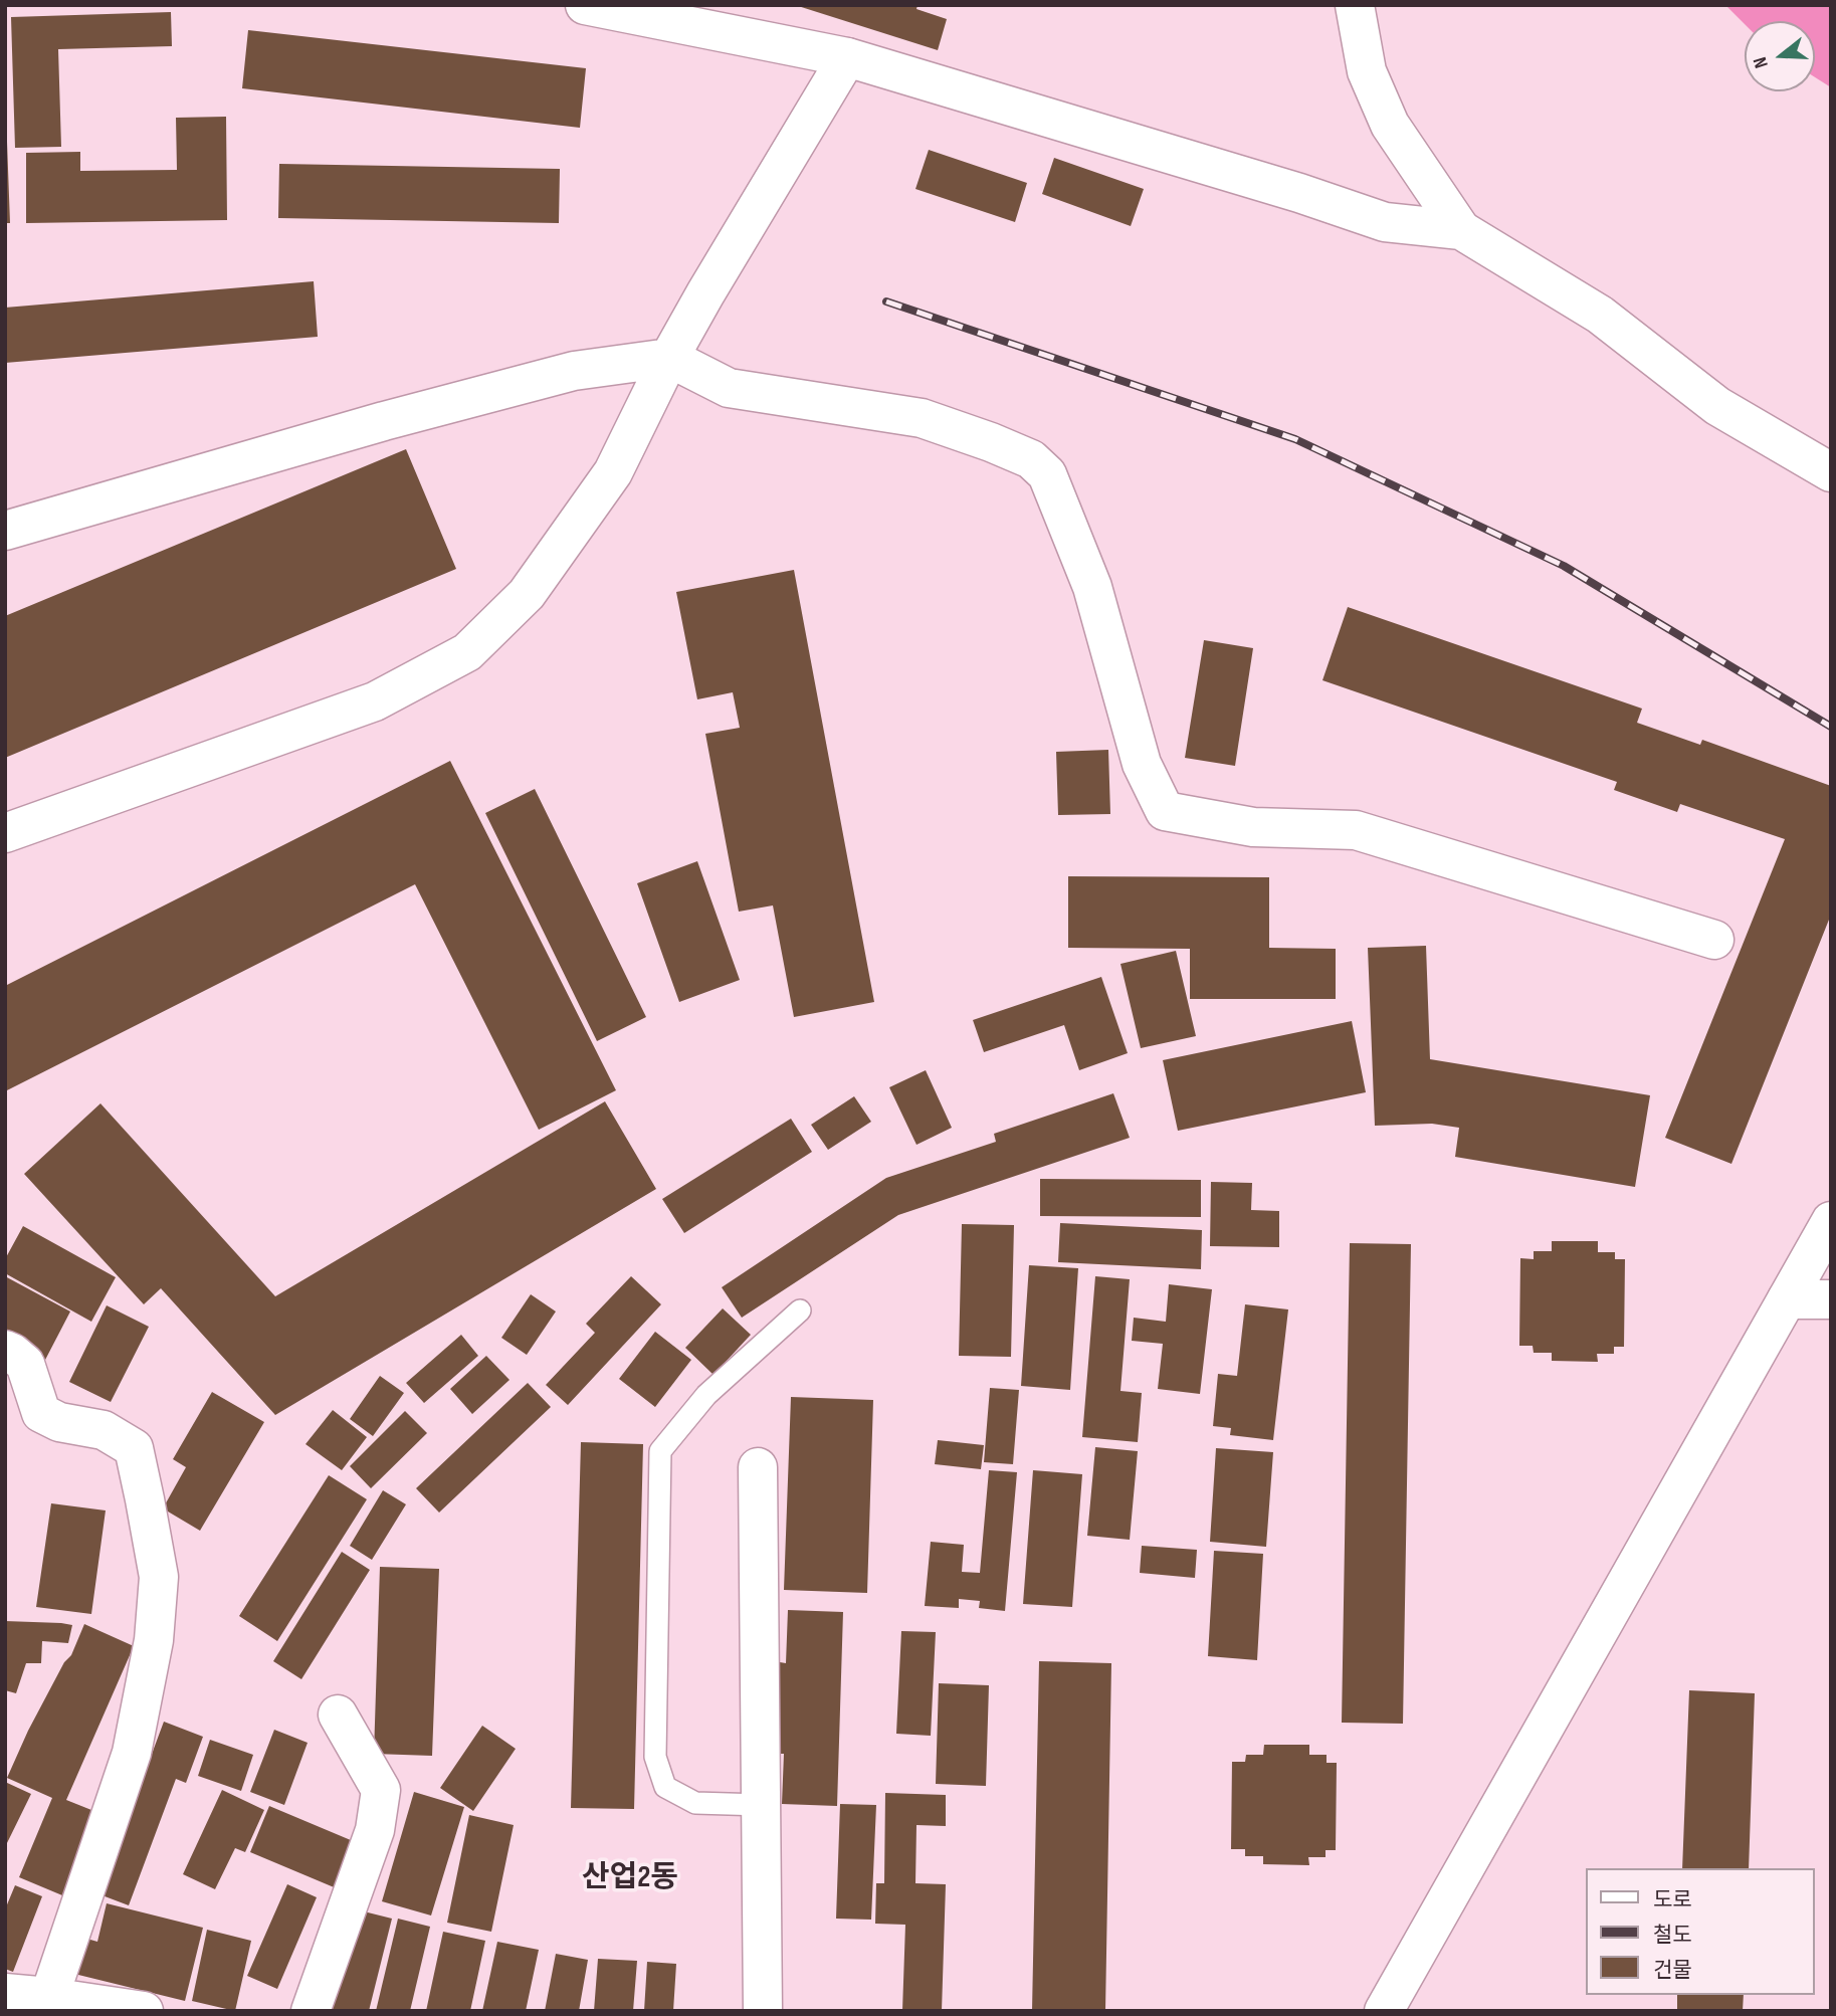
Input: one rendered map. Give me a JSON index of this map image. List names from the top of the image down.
{
  "districts": ["산업2동"],
  "legend": ["도로", "철도", "건물"],
  "north": "left"
}
